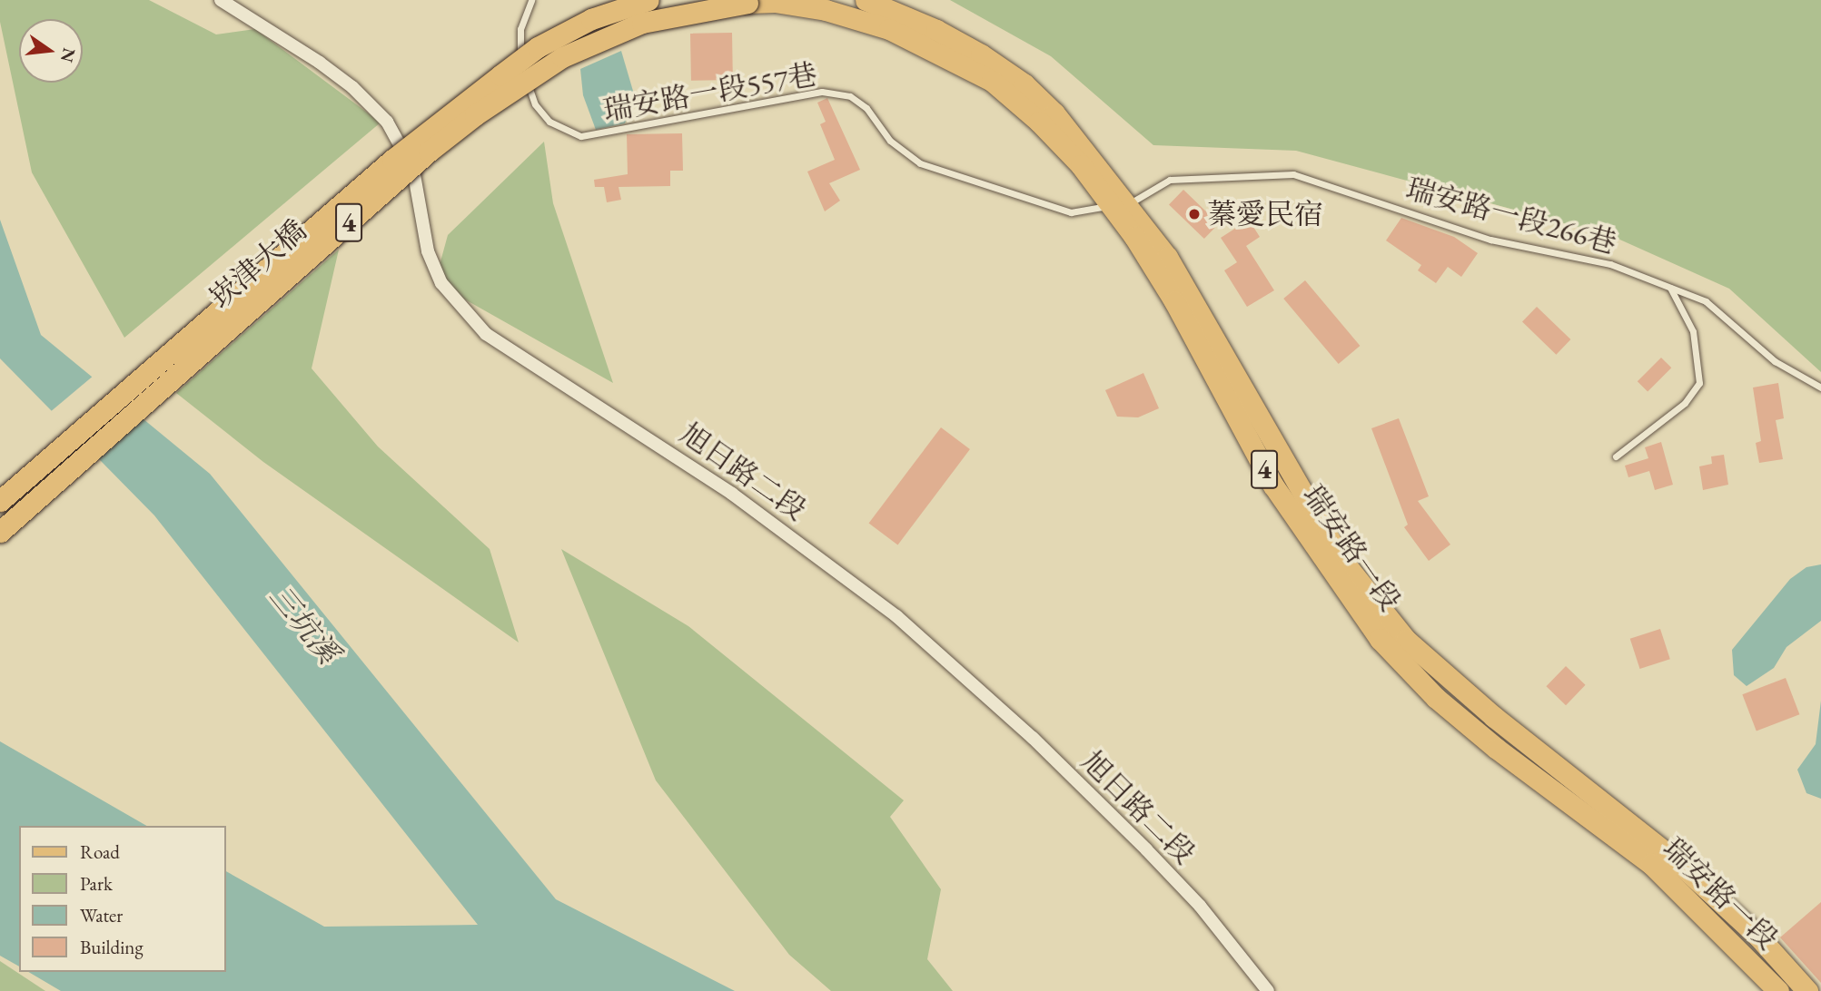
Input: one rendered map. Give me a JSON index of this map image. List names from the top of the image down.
{
  "streets": {
    "main road": ["4", "崁津大橋", "瑞安路一段"],
    "street": ["旭日路二段"],
    "lane": ["瑞安路一段557巷", "瑞安路一段266巷"]
  },
  "crossings": [
    ["瑞安路一段557巷", "瑞安路一段266巷"],
    ["瑞安路一段557巷", "瑞安路一段"],
    ["瑞安路一段266巷", "瑞安路一段"],
    ["崁津大橋", "瑞安路一段"]
  ],
  "water": ["三坑溪"],
  "places": ["蓁愛民宿"],
  "legend": [
    "Road",
    "Park",
    "Water",
    "Building"
  ],
  "north": "right"
}
